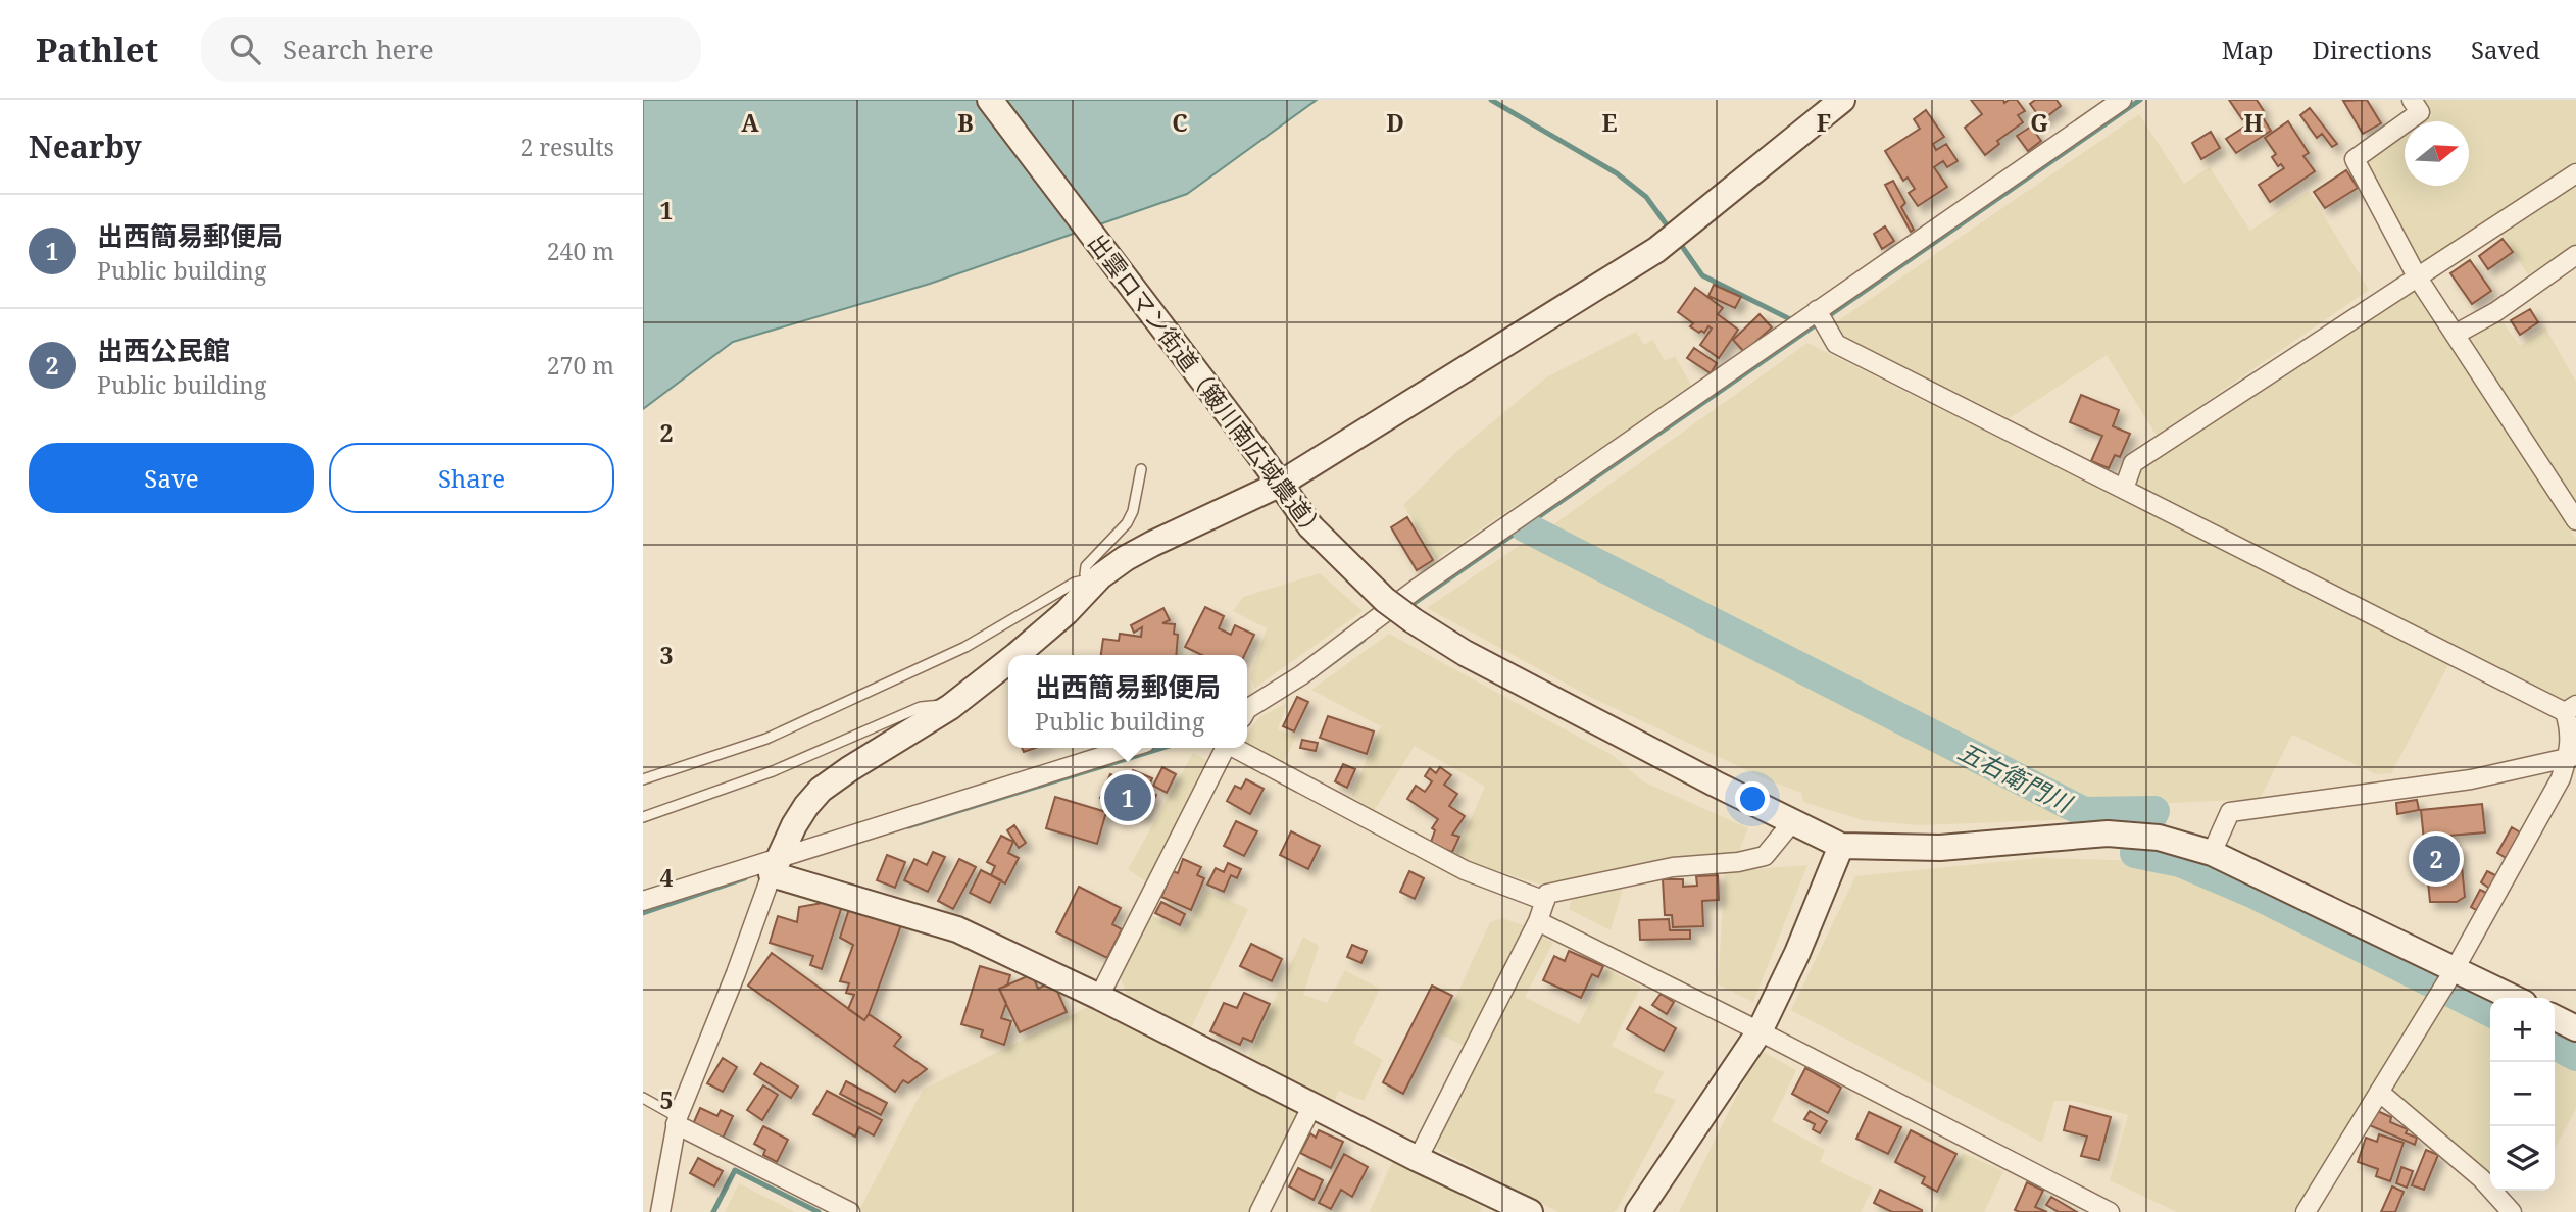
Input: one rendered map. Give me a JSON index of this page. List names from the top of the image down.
{
  "streets": {
    "street": ["出雲ロマン街道（簸川南広域農道）"]
  },
  "water": ["五右衛門川"],
  "north": "right",
  "page": {
    "header": "Pathlet",
    "search": "Search here",
    "nav": ["Map", "Directions", "Saved"],
    "heading": ["Nearby", "2 results"],
    "list": [
      {
        "mark": "1",
        "name": "出西簡易郵便局",
        "note": "Public building",
        "value": "240 m"
      },
      {
        "mark": "2",
        "name": "出西公民館",
        "note": "Public building",
        "value": "270 m"
      }
    ],
    "buttons": ["Save", "Share"],
    "popup": ["出西簡易郵便局", "Public building"],
    "pins": ["1", "2"],
    "map_buttons": ["+", "−"]
  },
  "grid": {
    "columns": [
      "A",
      "B",
      "C",
      "D",
      "E",
      "F",
      "G",
      "H"
    ],
    "rows": [
      "1",
      "2",
      "3",
      "4",
      "5"
    ]
  }
}
